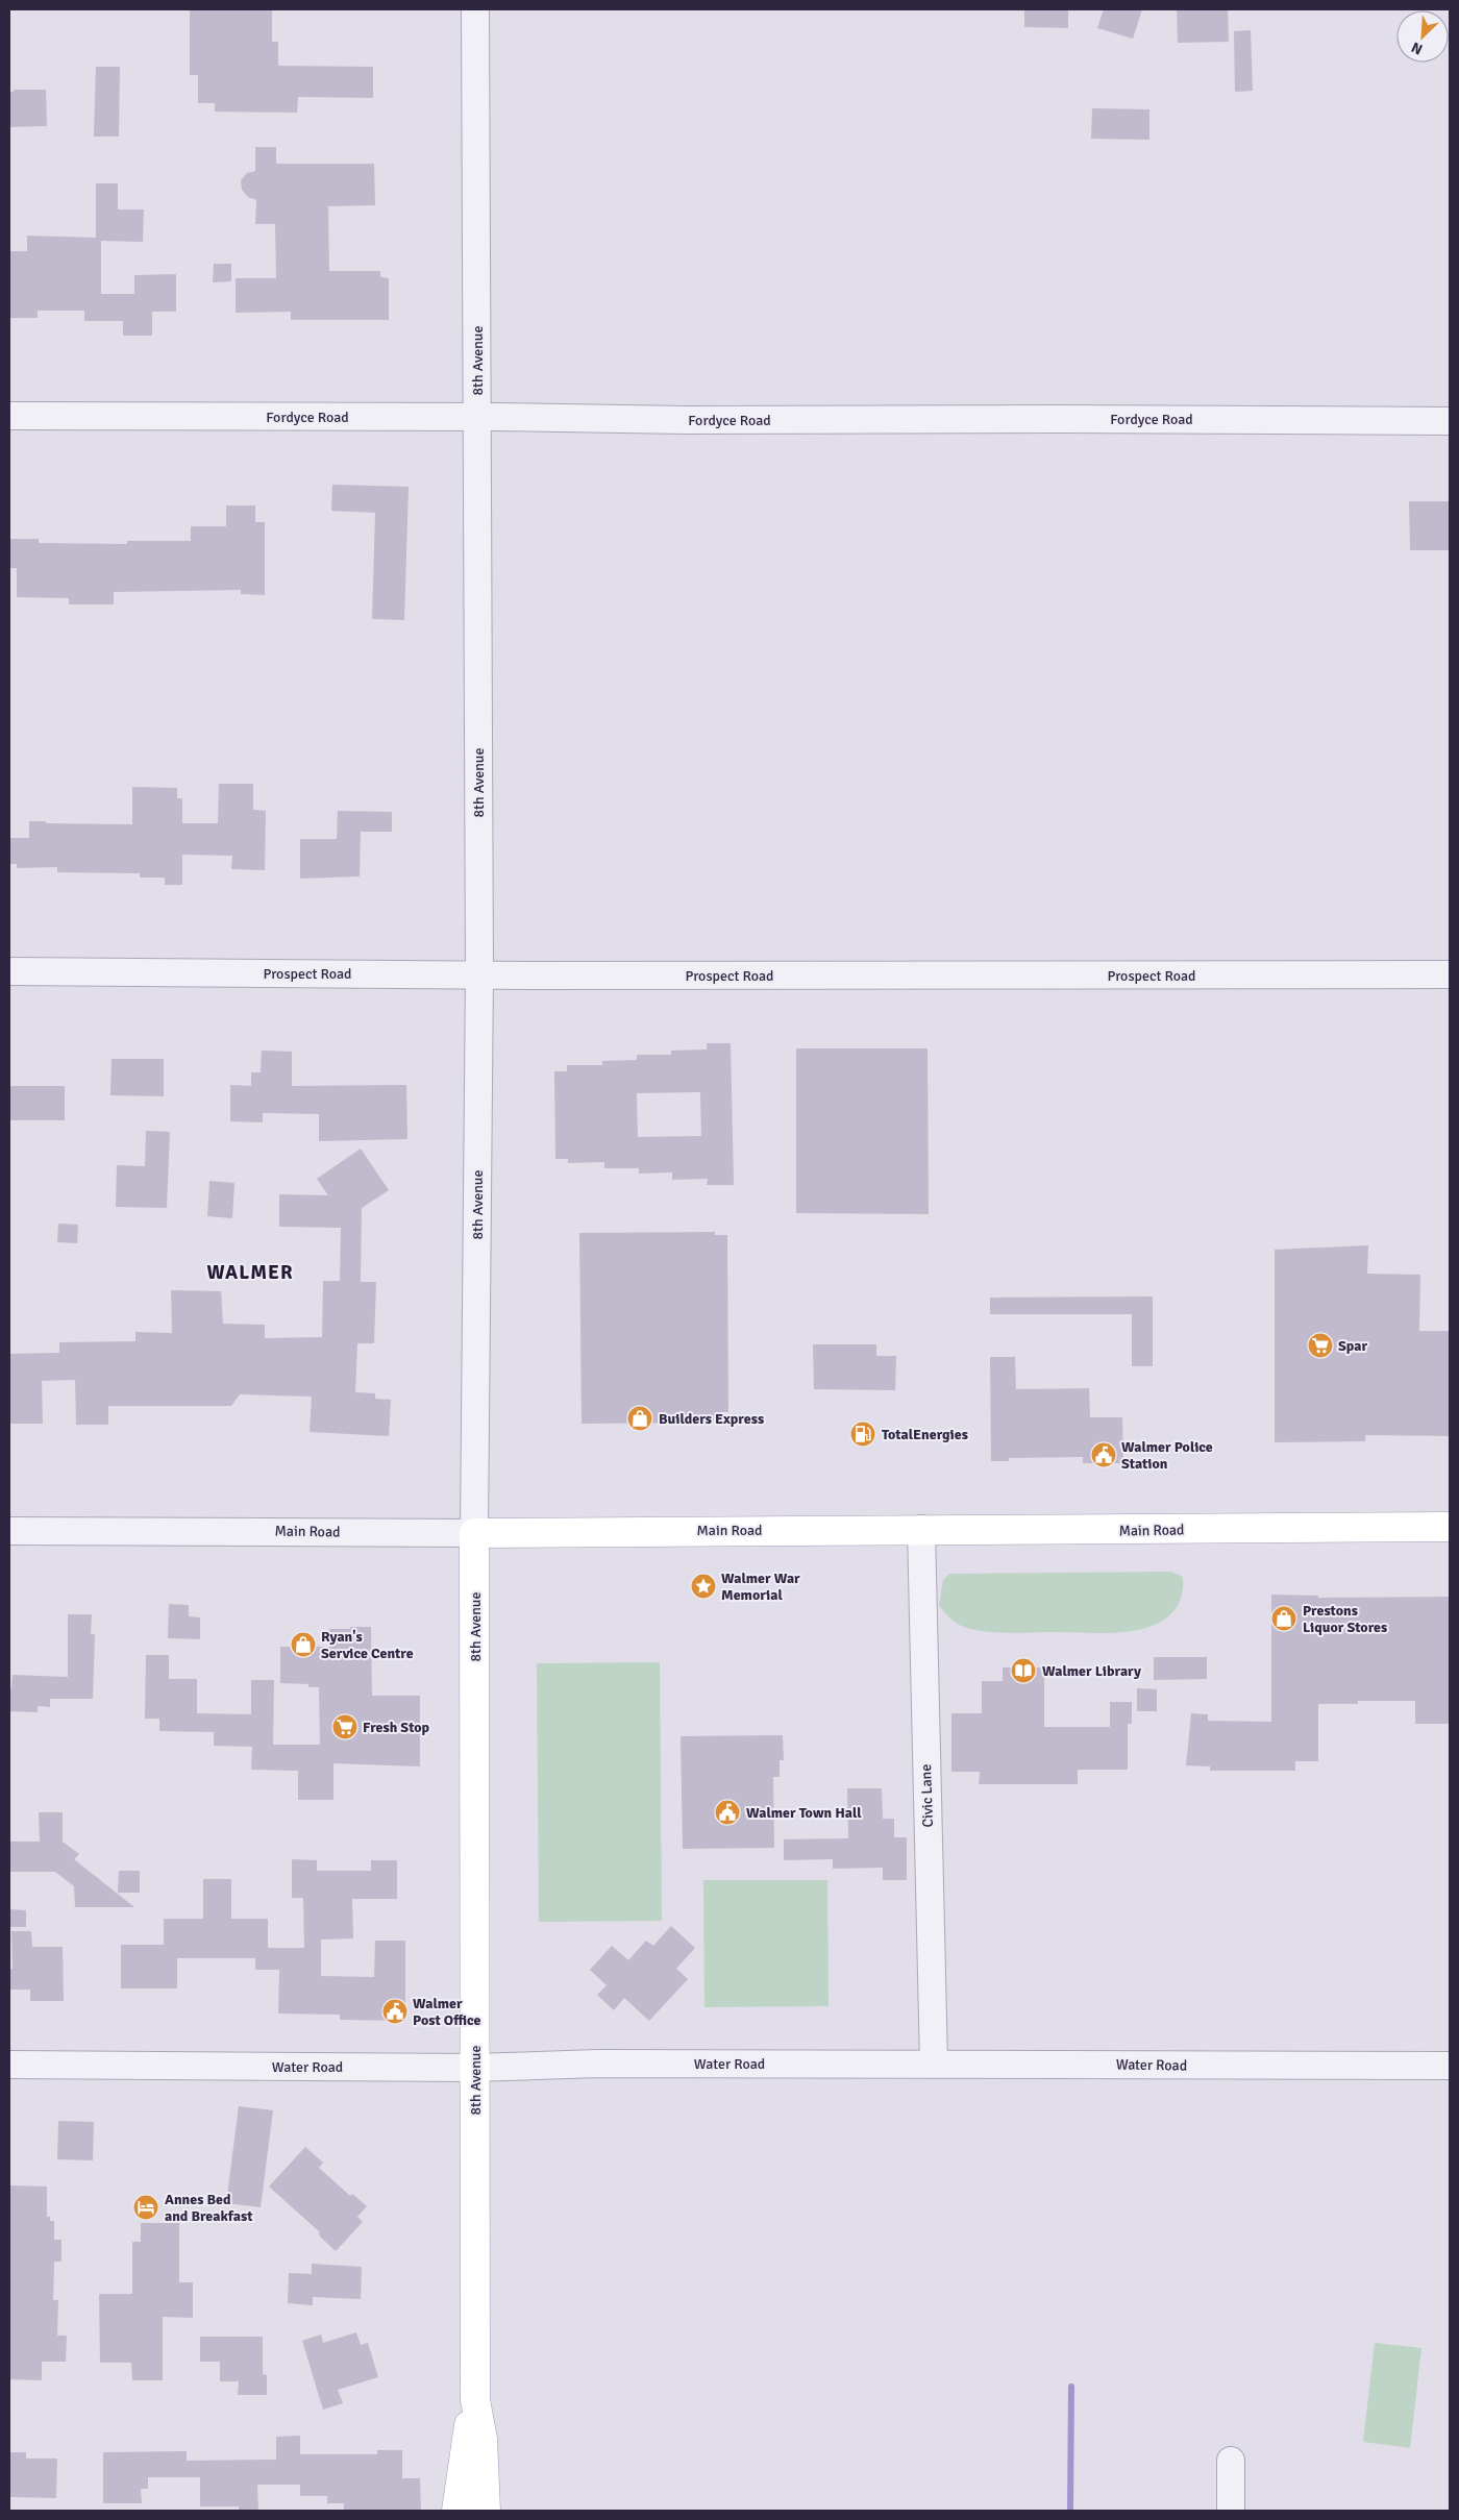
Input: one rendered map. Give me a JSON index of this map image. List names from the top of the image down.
{
  "streets": {
    "main road": ["8th Avenue", "Main Road"],
    "street": [
      "Fordyce Road",
      "Prospect Road",
      "Civic Lane",
      "Water Road"
    ]
  },
  "crossings": [
    ["8th Avenue", "Fordyce Road"],
    ["8th Avenue", "Prospect Road"],
    ["8th Avenue", "Main Road"],
    ["8th Avenue", "Water Road"],
    ["Main Road", "Civic Lane"],
    ["Civic Lane", "Water Road"]
  ],
  "districts": ["WALMER"],
  "places": {
    "supermarket": ["Spar", "Fresh Stop"],
    "shop": ["Builders Express", "Prestons Liquor Stores", "Ryan's Service Centre"],
    "fuel station": ["TotalEnergies"],
    "public building": ["Walmer Police Station", "Walmer Town Hall", "Walmer Post Office"],
    "place": ["Walmer War Memorial"],
    "library": ["Walmer Library"],
    "hotel": ["Annes Bed and Breakfast"]
  },
  "north": "bottom left"
}
